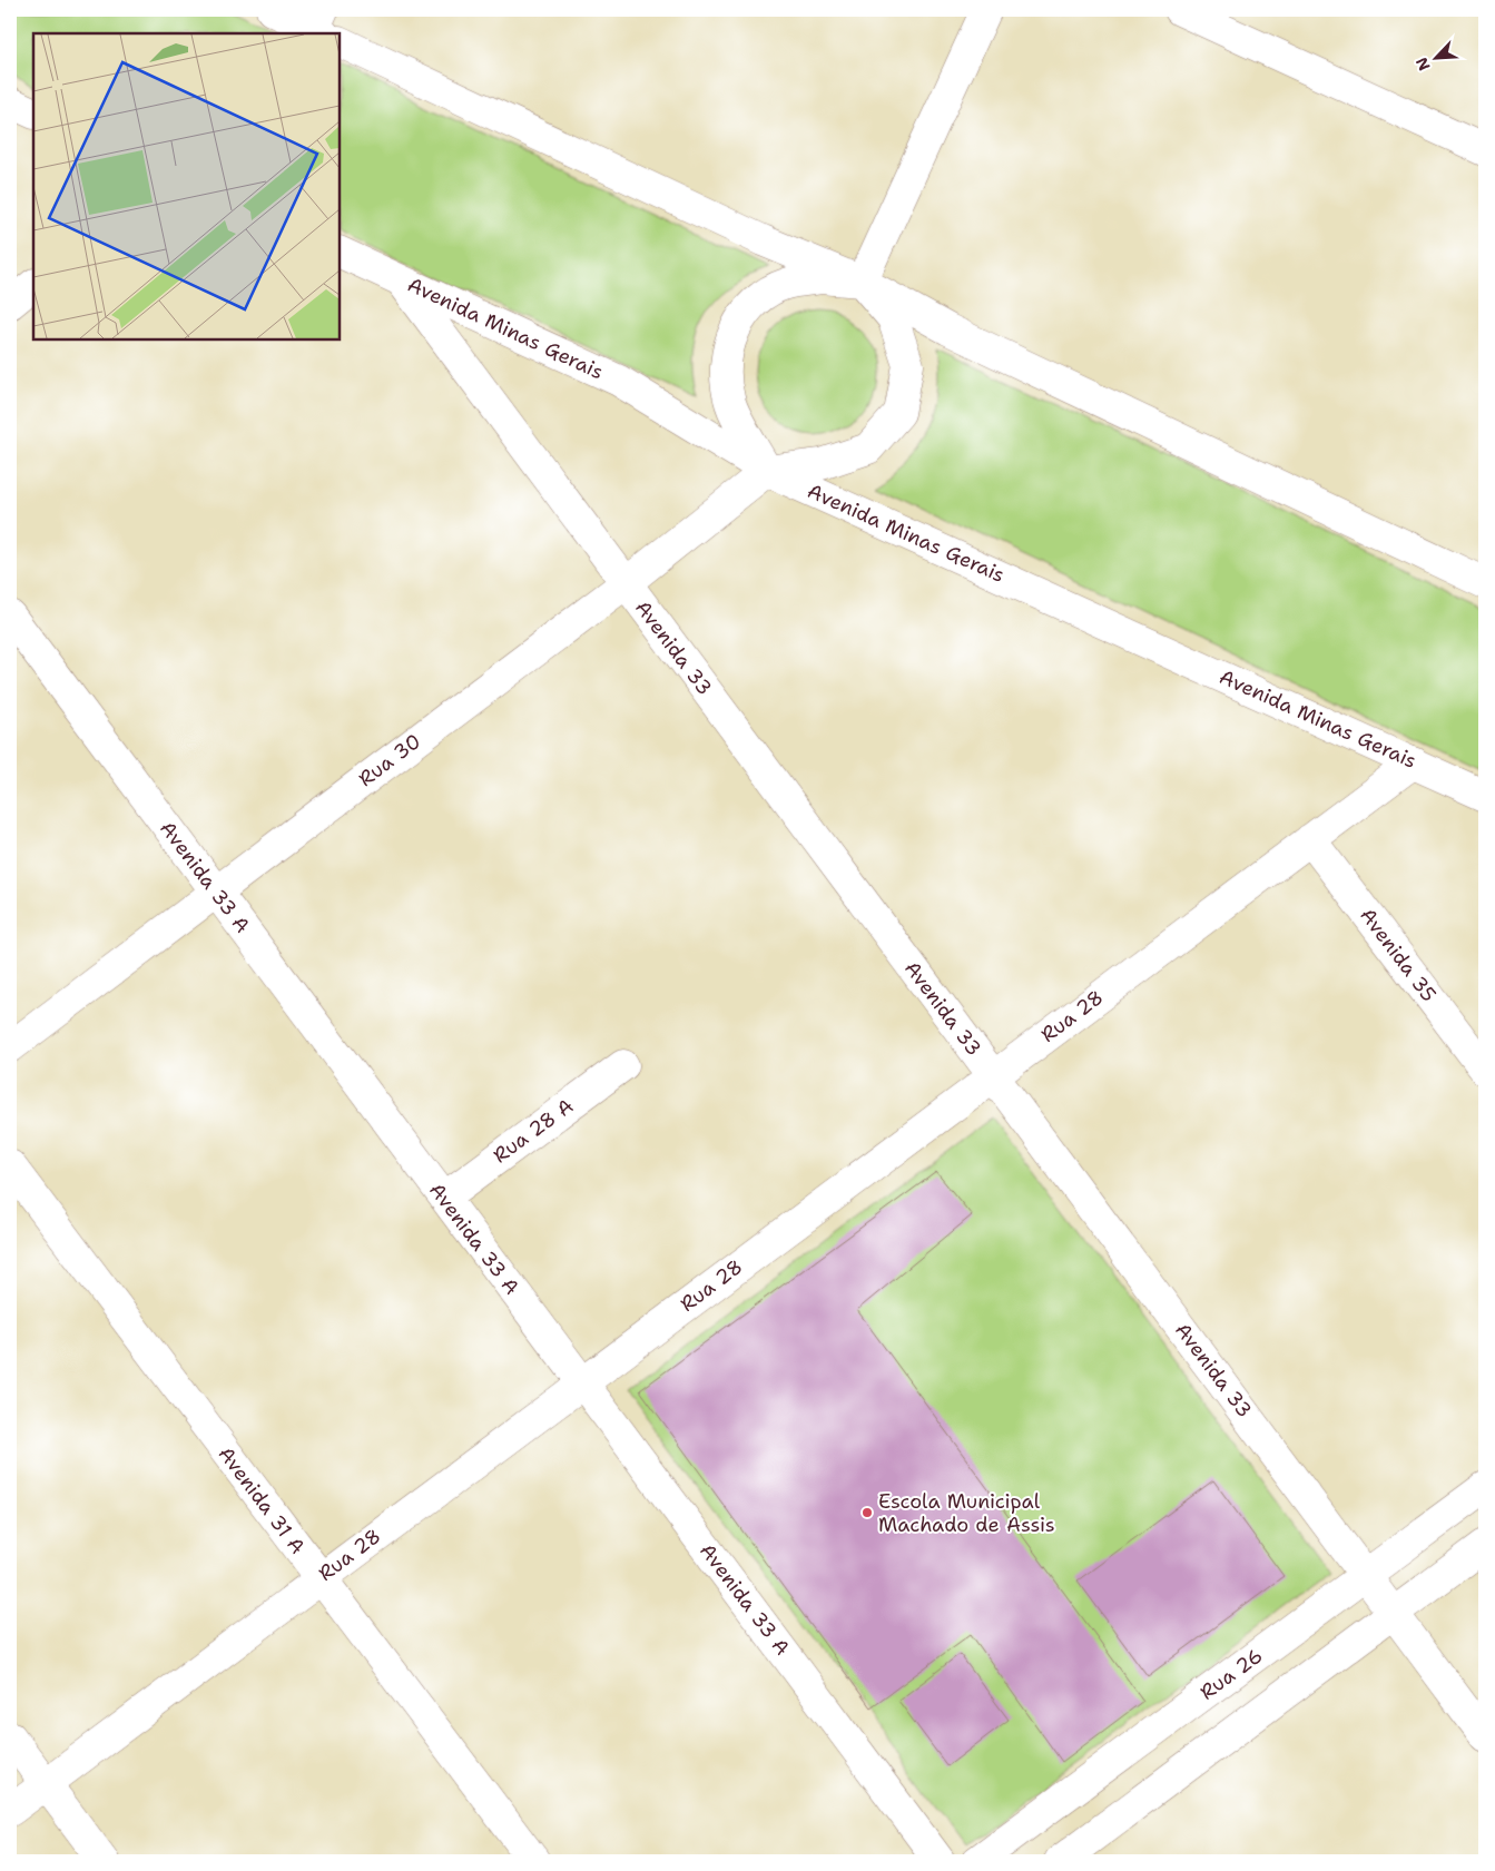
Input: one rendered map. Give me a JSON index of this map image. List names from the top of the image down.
{
  "streets": {
    "street": [
      "Avenida Minas Gerais",
      "Avenida 33",
      "Rua 30",
      "Avenida 33 A",
      "Avenida 35",
      "Rua 28",
      "Rua 28 A",
      "Avenida 31 A",
      "Rua 26"
    ]
  },
  "crossings": [
    ["Avenida Minas Gerais", "Avenida 33"],
    ["Avenida Minas Gerais", "Rua 30"],
    ["Avenida Minas Gerais", "Rua 28"],
    ["Avenida 33", "Rua 30"],
    ["Avenida 33", "Rua 28"],
    ["Avenida 33", "Rua 26"],
    ["Rua 30", "Avenida 33 A"],
    ["Avenida 33 A", "Rua 28"],
    ["Avenida 33 A", "Rua 28 A"],
    ["Avenida 35", "Rua 28"],
    ["Rua 28", "Avenida 31 A"]
  ],
  "places": ["Escola Municipal Machado de Assis"],
  "north": "bottom left"
}
